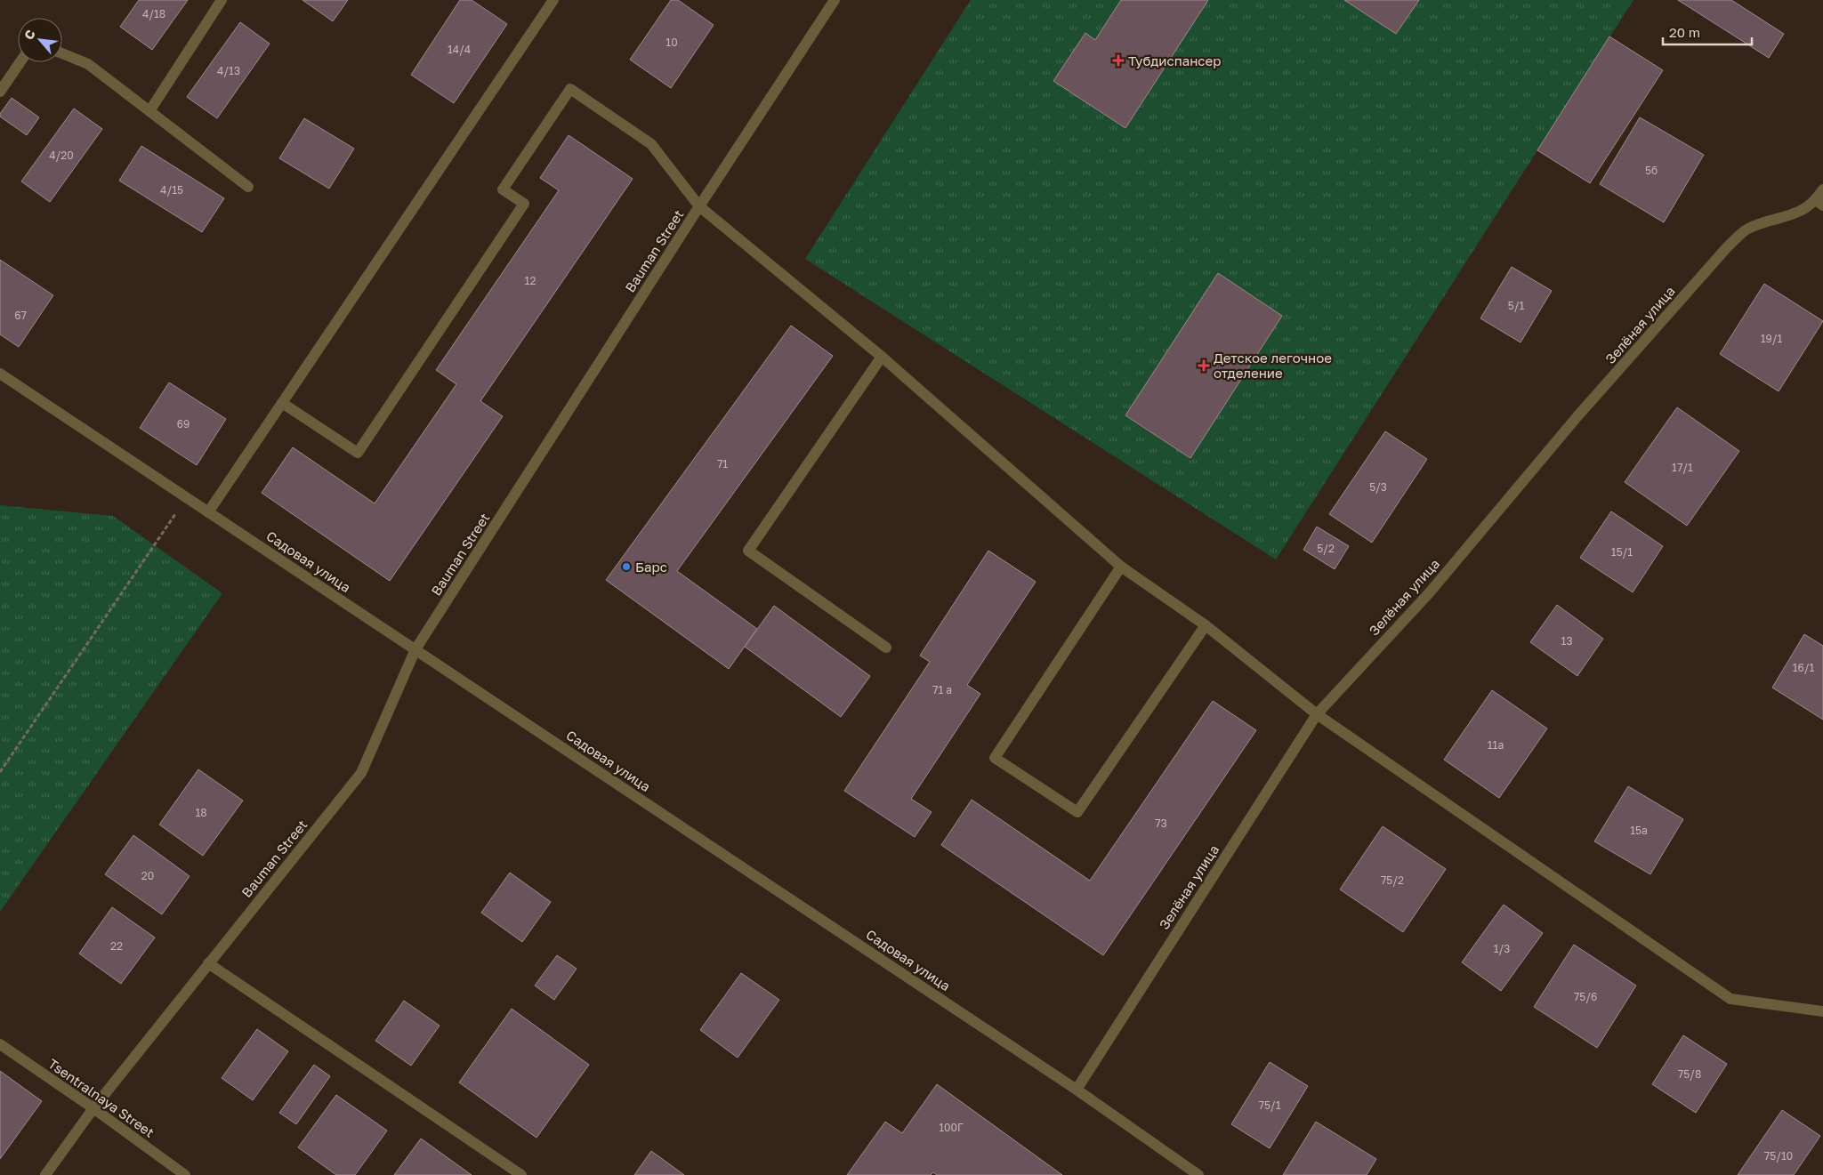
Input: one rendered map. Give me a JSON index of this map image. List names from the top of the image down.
{
  "streets": {
    "street": [
      "Bauman Street",
      "Зелёная улица",
      "Садовая улица",
      "Tsentralnaya Street"
    ]
  },
  "crossings": [
    ["Bauman Street", "Садовая улица"],
    ["Bauman Street", "Tsentralnaya Street"],
    ["Зелёная улица", "Садовая улица"]
  ],
  "places": {
    "health": ["Тубдиспансер", "Детское легочное отделение"],
    "other": ["Барс"]
  },
  "house_numbers": [
    "4/18",
    "10",
    "14/4",
    "4/13",
    "4/20",
    "5б",
    "4/15",
    "12",
    "5/1",
    "67",
    "19/1",
    "69",
    "71",
    "17/1",
    "5/3",
    "5/2",
    "15/1",
    "13",
    "16/1",
    "71 а",
    "11а",
    "18",
    "73",
    "15а",
    "20",
    "75/2",
    "22",
    "1/3",
    "75/6",
    "75/8",
    "75/1",
    "100Г",
    "75/10"
  ],
  "scale_bar": "20 m",
  "north": "top left"
}
